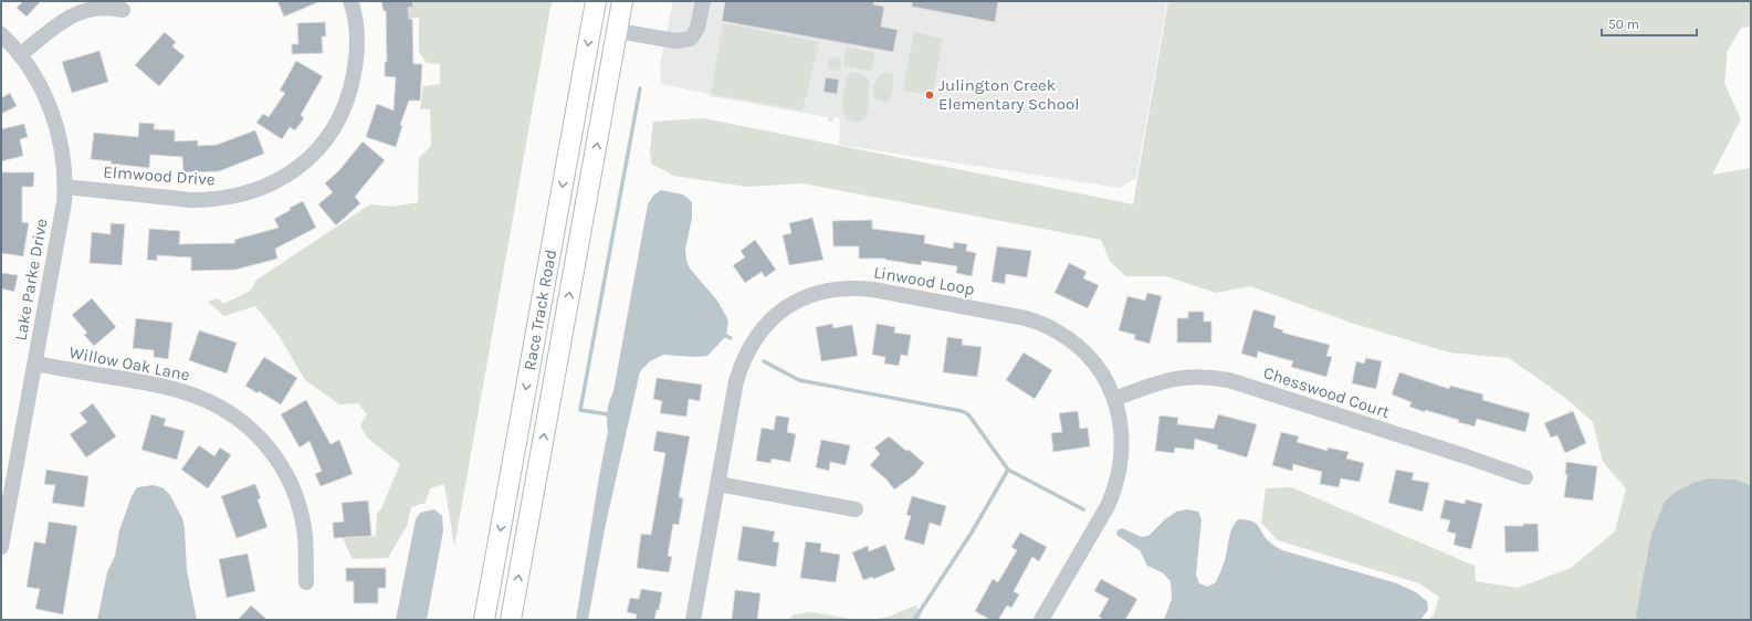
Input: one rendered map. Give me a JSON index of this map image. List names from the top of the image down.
{
  "streets": {
    "main road": ["Race Track Road"],
    "street": [
      "Elmwood Drive",
      "Lake Parke Drive",
      "Linwood Loop",
      "Willow Oak Lane",
      "Chesswood Court"
    ]
  },
  "crossings": [
    ["Elmwood Drive", "Lake Parke Drive"],
    ["Lake Parke Drive", "Willow Oak Lane"],
    ["Linwood Loop", "Chesswood Court"]
  ],
  "places": ["Julington Creek Elementary School"],
  "scale_bar": "50 m"
}
